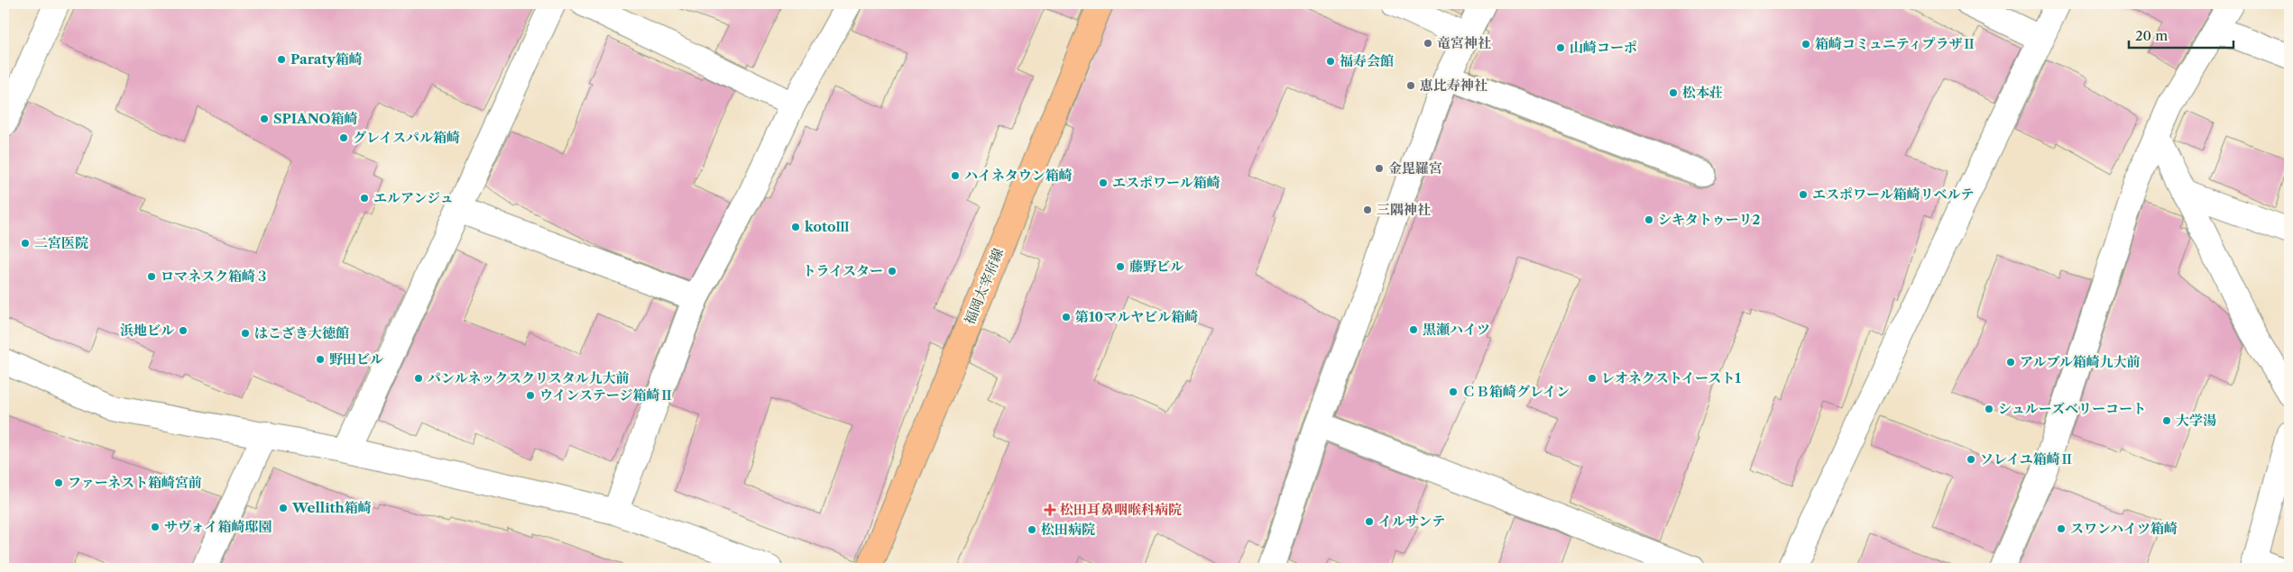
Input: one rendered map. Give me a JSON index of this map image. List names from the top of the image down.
{
  "streets": {
    "main road": ["福岡太宰府線"]
  },
  "places": {
    "other": [
      "竜宮神社",
      "箱崎コミュニティプラザⅡ",
      "山崎コーポ",
      "Paraty箱崎",
      "福寿会館",
      "恵比寿神社",
      "松本荘",
      "SPIANO箱崎",
      "グレイスパル箱崎",
      "金毘羅宮",
      "ハイネタウン箱崎",
      "エスポワール箱崎",
      "エスポワール箱崎リベルテ",
      "エルアンジュ",
      "三隅神社",
      "シキタトゥーリ2",
      "kotoⅢ",
      "二宮医院",
      "藤野ビル",
      "トライスター",
      "ロマネスク箱崎３",
      "第10マルヤビル箱崎",
      "黒瀬ハイツ",
      "浜地ビル",
      "はこざき大徳館",
      "野田ビル",
      "アルブル箱崎九大前",
      "パンルネックスクリスタル九大前",
      "レオネクストイースト1",
      "ＣＢ箱崎グレイン",
      "ウインステージ箱崎Ⅱ",
      "シュルーズベリーコート",
      "大学湯",
      "ソレイユ箱崎Ⅱ",
      "ファーネスト箱崎宮前",
      "Wellith箱崎",
      "イルサンテ",
      "サヴォイ箱崎邸園",
      "スワンハイツ箱崎",
      "松田病院"
    ],
    "health": ["松田耳鼻咽喉科病院"]
  },
  "scale_bar": "20 m"
}
